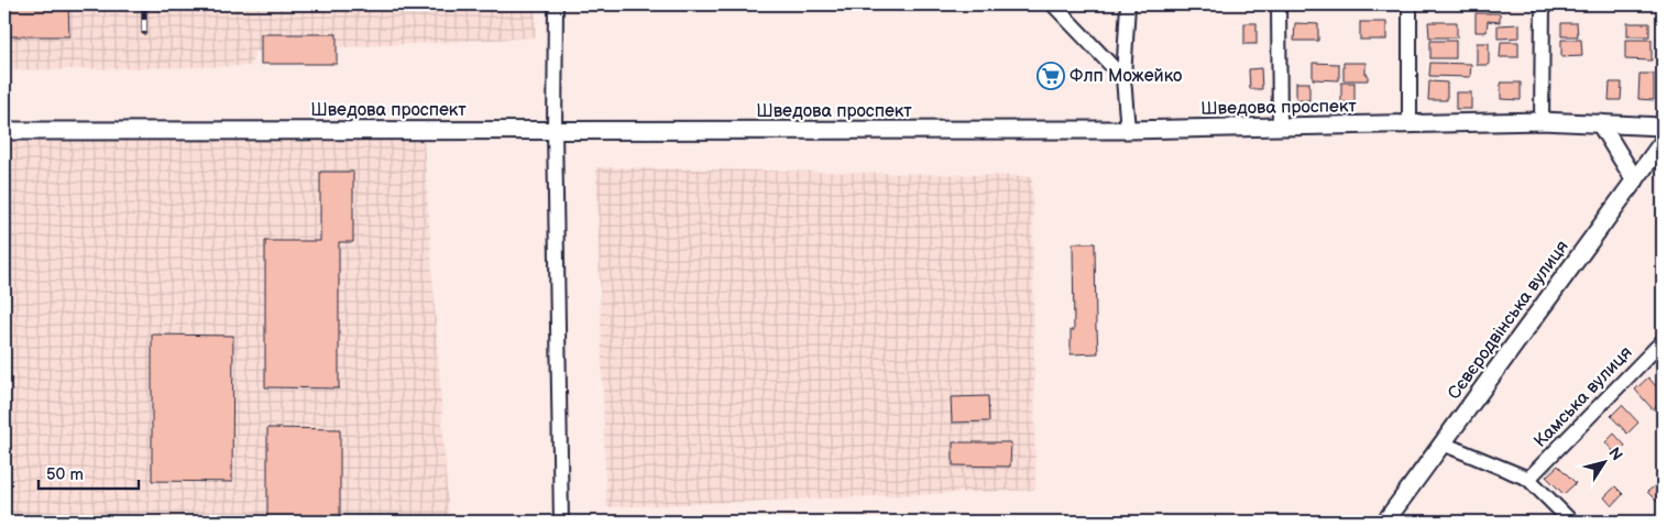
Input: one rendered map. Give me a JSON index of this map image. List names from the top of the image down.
{
  "streets": {
    "street": ["Шведова проспект", "Сєвєродвінська вулиця", "Камська вулиця"]
  },
  "places": {
    "supermarket": ["Флп Можейко"]
  },
  "scale_bar": "50 m",
  "north": "top right"
}
